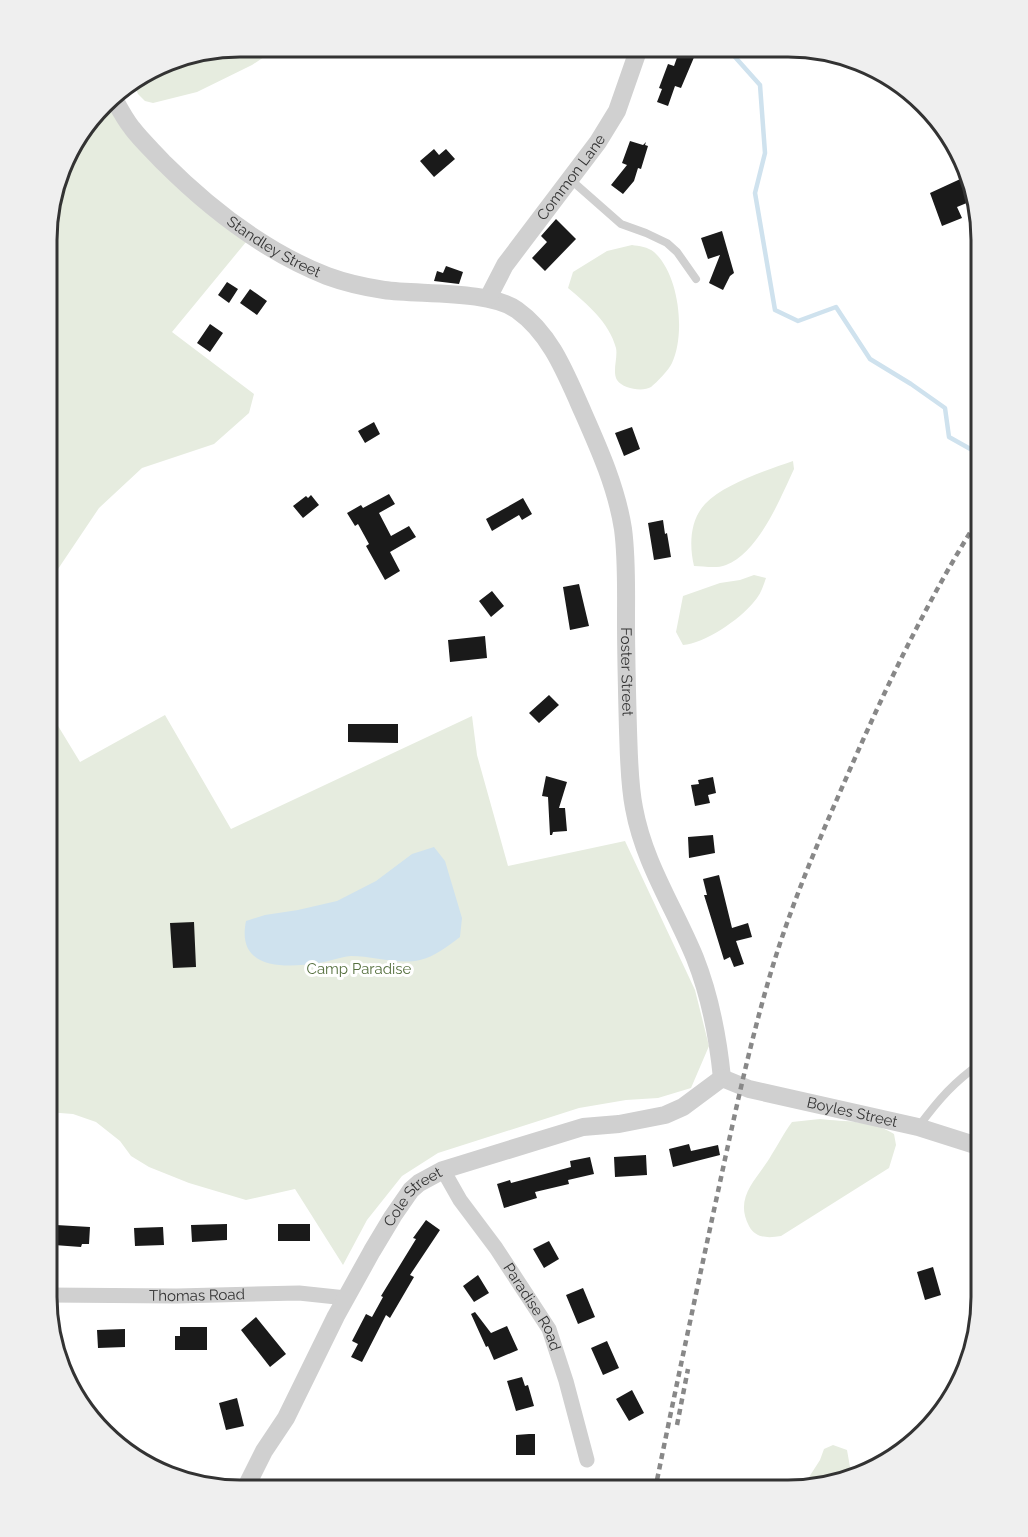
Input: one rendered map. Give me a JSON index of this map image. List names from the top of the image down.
{
  "streets": {
    "street": [
      "Common Lane",
      "Standley Street",
      "Foster Street",
      "Boyles Street",
      "Cole Street",
      "Thomas Road",
      "Paradise Road"
    ]
  },
  "crossings": [
    ["Common Lane", "Standley Street"],
    ["Common Lane", "Foster Street"],
    ["Standley Street", "Foster Street"],
    ["Foster Street", "Boyles Street"],
    ["Foster Street", "Cole Street"],
    ["Boyles Street", "Cole Street"],
    ["Cole Street", "Thomas Road"],
    ["Cole Street", "Paradise Road"]
  ],
  "parks": ["Camp Paradise"]
}
